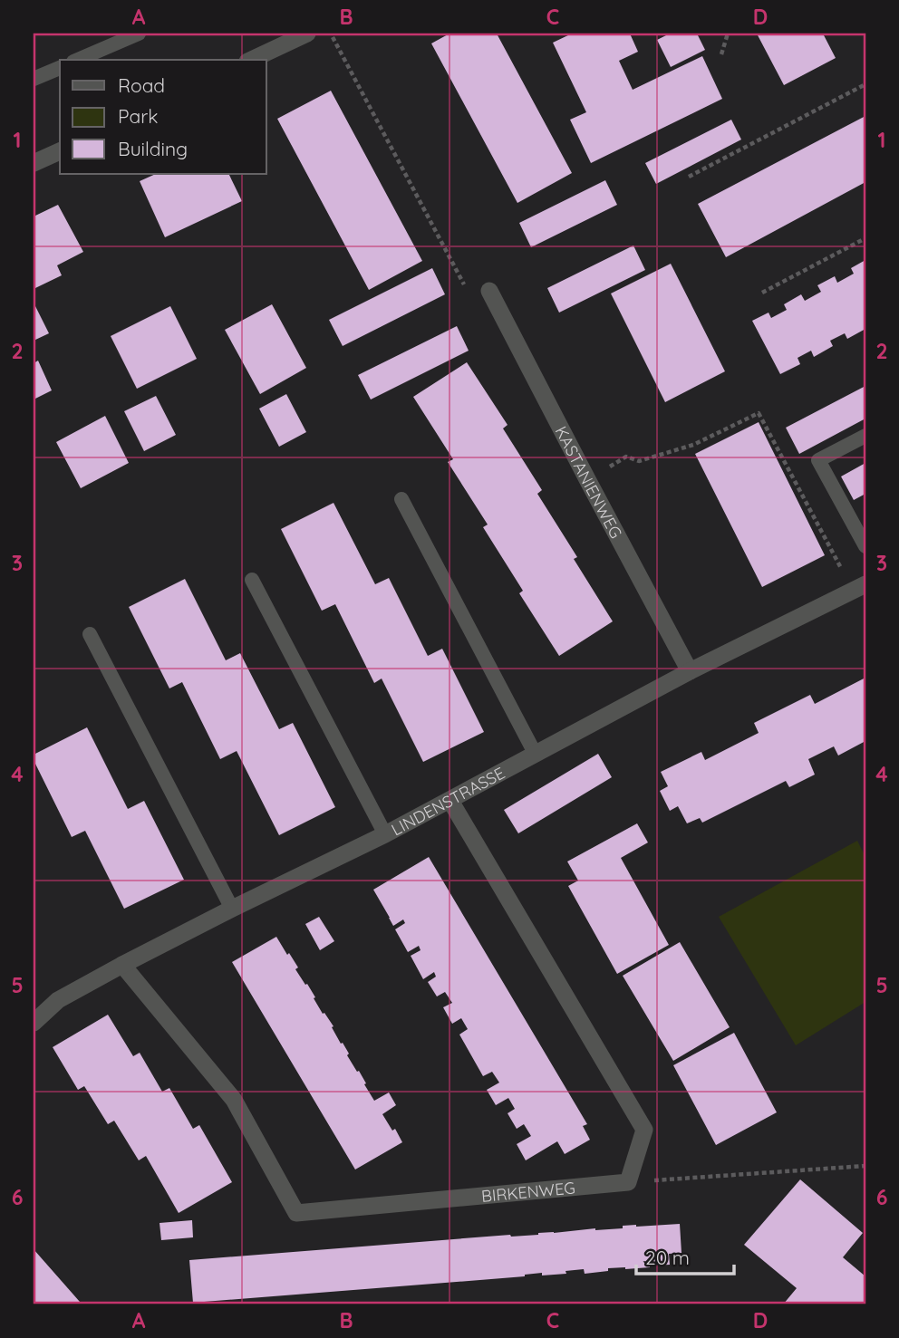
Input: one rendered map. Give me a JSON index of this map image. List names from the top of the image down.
{
  "streets": {
    "street": ["KASTANIENWEG", "LINDENSTRASSE", "BIRKENWEG"]
  },
  "crossings": [
    ["KASTANIENWEG", "LINDENSTRASSE"],
    ["LINDENSTRASSE", "BIRKENWEG"]
  ],
  "legend": ["Road", "Park", "Building"],
  "scale_bar": "20 m",
  "grid": {
    "columns": [
      "A",
      "B",
      "C",
      "D"
    ],
    "rows": [
      "1",
      "2",
      "3",
      "4",
      "5",
      "6"
    ]
  }
}
